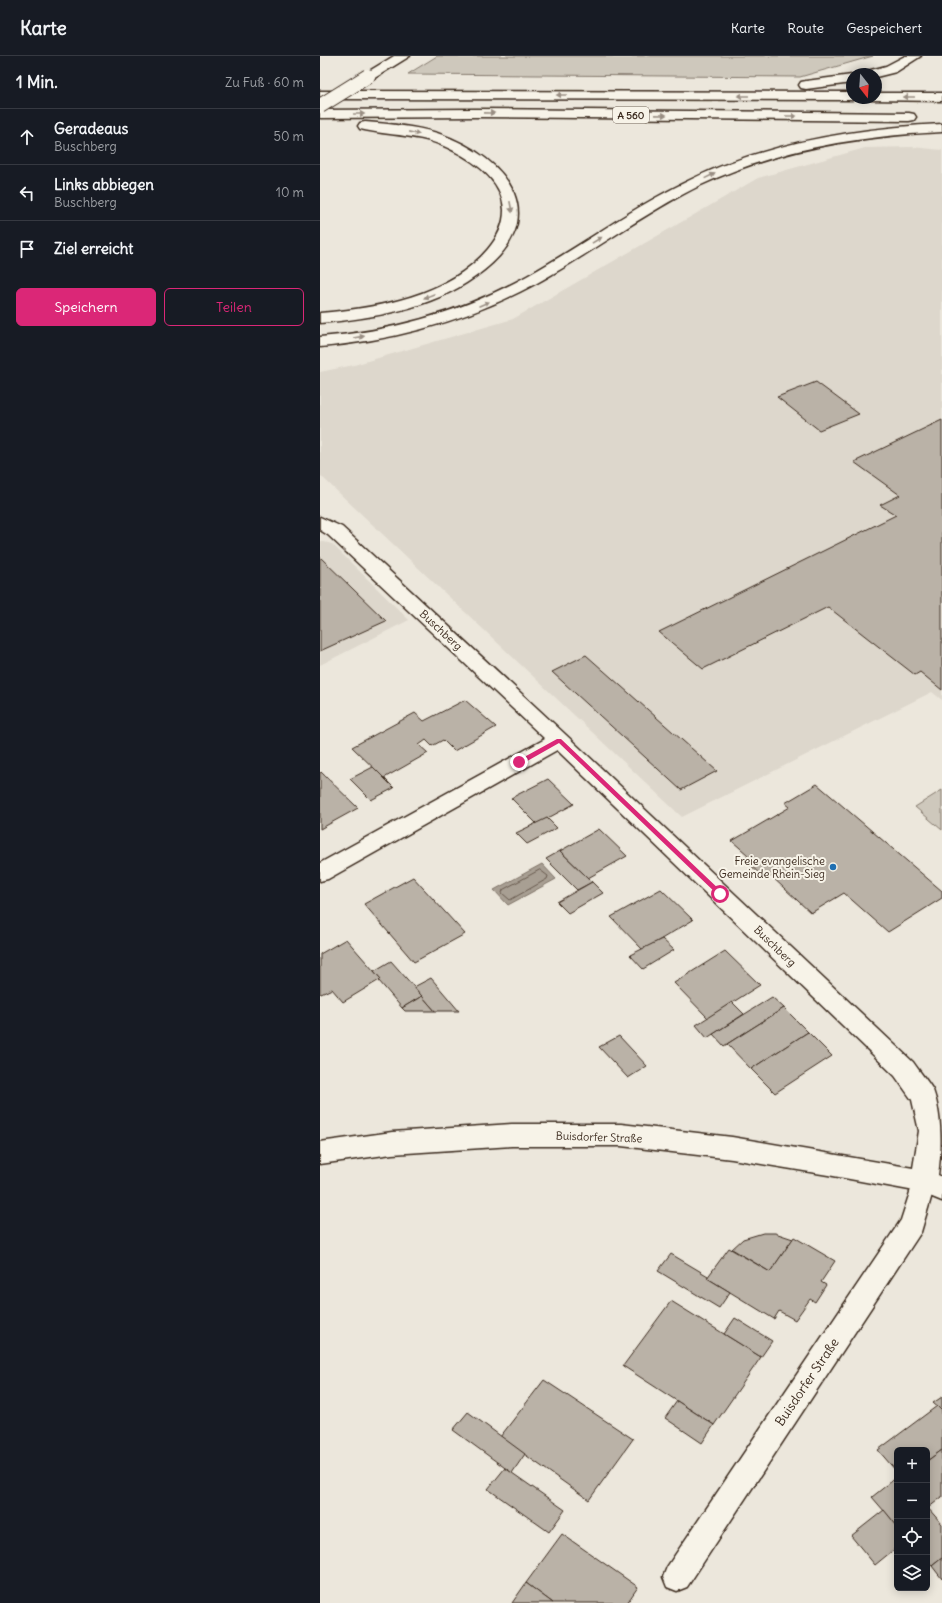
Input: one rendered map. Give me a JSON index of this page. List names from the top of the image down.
{
  "streets": {
    "main road": ["A 560", "Buschberg", "Buisdorfer Straße"]
  },
  "crossings": [
    ["Buschberg", "Buisdorfer Straße"]
  ],
  "places": ["Freie evangelische Gemeinde Rhein-Sieg"],
  "north": "bottom",
  "page": {
    "header": "Karte",
    "nav": ["Karte", "Route", "Gespeichert"],
    "heading": ["1 Min.", "Zu Fuß · 60 m"],
    "list": [
      ["Geradeaus", "Buschberg", "50 m"],
      ["Links abbiegen", "Buschberg", "10 m"],
      "Ziel erreicht"
    ],
    "buttons": ["Speichern", "Teilen"],
    "map_buttons": ["+", "−"]
  }
}
